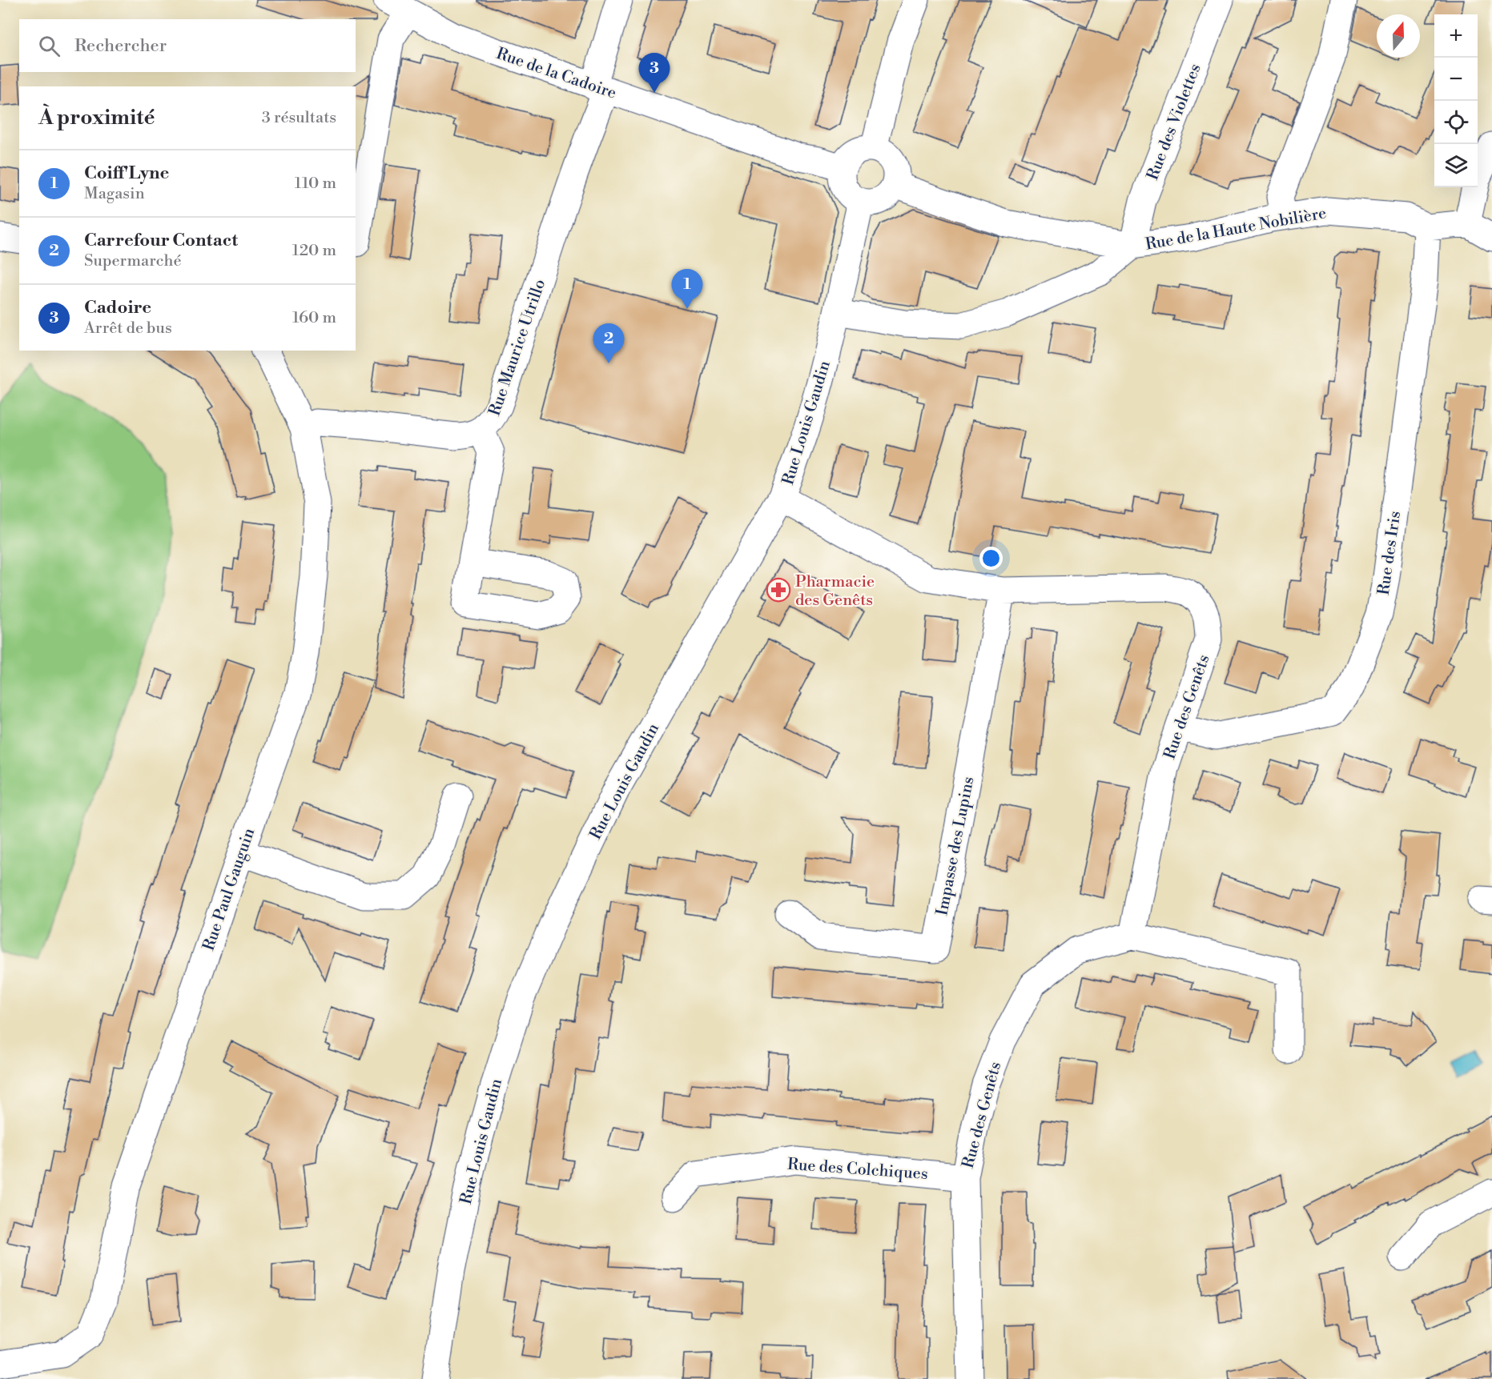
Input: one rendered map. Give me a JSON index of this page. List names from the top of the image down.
{
  "streets": {
    "street": [
      "Rue de la Cadoire",
      "Rue des Violettes",
      "Rue de la Haute Nobilière",
      "Rue Maurice Utrillo",
      "Rue Louis Gaudin",
      "Rue des Iris",
      "Rue des Genêts",
      "Impasse des Lupins",
      "Rue Paul Gauguin",
      "Rue des Colchiques"
    ]
  },
  "crossings": [
    ["Rue de la Cadoire", "Rue de la Haute Nobilière"],
    ["Rue de la Cadoire", "Rue Maurice Utrillo"],
    ["Rue de la Cadoire", "Rue Louis Gaudin"],
    ["Rue des Violettes", "Rue de la Haute Nobilière"],
    ["Rue de la Haute Nobilière", "Rue Louis Gaudin"],
    ["Rue de la Haute Nobilière", "Rue des Iris"],
    ["Rue Maurice Utrillo", "Rue Paul Gauguin"],
    ["Rue Louis Gaudin", "Rue des Genêts"],
    ["Rue des Iris", "Rue des Genêts"],
    ["Rue des Genêts", "Impasse des Lupins"],
    ["Rue des Genêts", "Rue des Colchiques"]
  ],
  "places": {
    "pharmacy": ["Pharmacie des Genêts"]
  },
  "north": "top",
  "page": {
    "map_buttons": ["+", "−"],
    "search": "Rechercher",
    "pins": ["3", "1", "2"],
    "heading": ["À proximité", "3 résultats"],
    "list": [
      {
        "mark": "1",
        "name": "Coiff'Lyne",
        "note": "Magasin",
        "value": "110 m"
      },
      {
        "mark": "2",
        "name": "Carrefour Contact",
        "note": "Supermarché",
        "value": "120 m"
      },
      {
        "mark": "3",
        "name": "Cadoire",
        "note": "Arrêt de bus",
        "value": "160 m"
      }
    ]
  }
}
